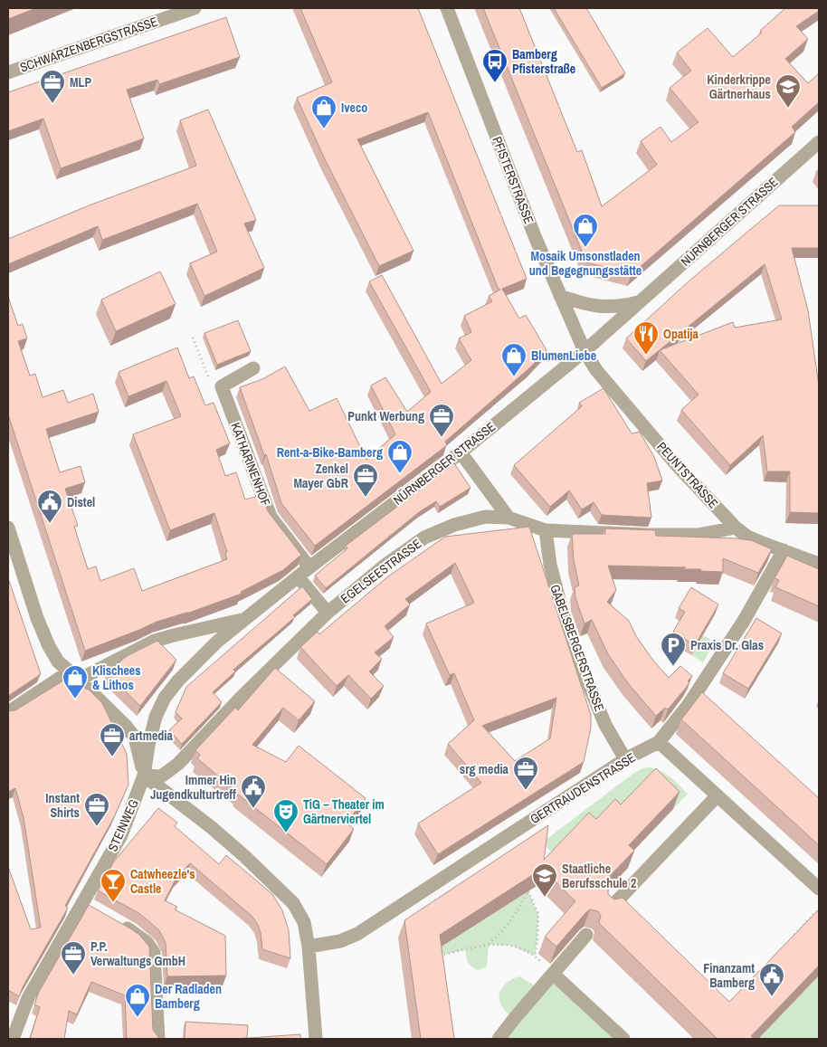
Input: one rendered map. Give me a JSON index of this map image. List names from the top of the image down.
{
  "streets": {
    "street": [
      "SCHWARZENBERGSTRASSE",
      "PFISTERSTRASSE",
      "NÜRNBERGER STRASSE",
      "KATHARINENHOF",
      "PEUNTSTRASSE",
      "EGELSEESTRASSE",
      "GABELSBERGERSTRASSE",
      "GERTRAUDENSTRASSE",
      "STEINWEG"
    ]
  },
  "crossings": [
    ["PFISTERSTRASSE", "NÜRNBERGER STRASSE"],
    ["PFISTERSTRASSE", "PEUNTSTRASSE"],
    ["NÜRNBERGER STRASSE", "KATHARINENHOF"],
    ["NÜRNBERGER STRASSE", "PEUNTSTRASSE"],
    ["NÜRNBERGER STRASSE", "EGELSEESTRASSE"],
    ["NÜRNBERGER STRASSE", "STEINWEG"],
    ["PEUNTSTRASSE", "EGELSEESTRASSE"],
    ["PEUNTSTRASSE", "GERTRAUDENSTRASSE"],
    ["EGELSEESTRASSE", "GABELSBERGERSTRASSE"],
    ["EGELSEESTRASSE", "STEINWEG"],
    ["GABELSBERGERSTRASSE", "GERTRAUDENSTRASSE"]
  ],
  "places": {
    "bus stop": ["Bamberg Pfisterstraße"],
    "office": [
      "MLP",
      "Punkt Werbung",
      "Zenkel Mayer GbR",
      "artmedia",
      "srg media",
      "Instant Shirts",
      "P.P. Verwaltungs GmbH"
    ],
    "school or university": ["Kinderkrippe Gärtnerhaus", "Staatliche Berufsschule 2"],
    "shop": [
      "Iveco",
      "Mosaik Umsonstladen und Begegnungsstätte",
      "BlumenLiebe",
      "Rent-a-Bike-Bamberg",
      "Klischees & Lithos",
      "Der Radladen Bamberg"
    ],
    "restaurant": ["Opatija"],
    "public building": ["Distel", "Immer Hin Jugendkulturtreff", "Finanzamt Bamberg"],
    "parking": ["Praxis Dr. Glas"],
    "theatre": ["TiG – Theater im Gärtnerviertel"],
    "bar": ["Catwheezle's Castle"]
  }
}
